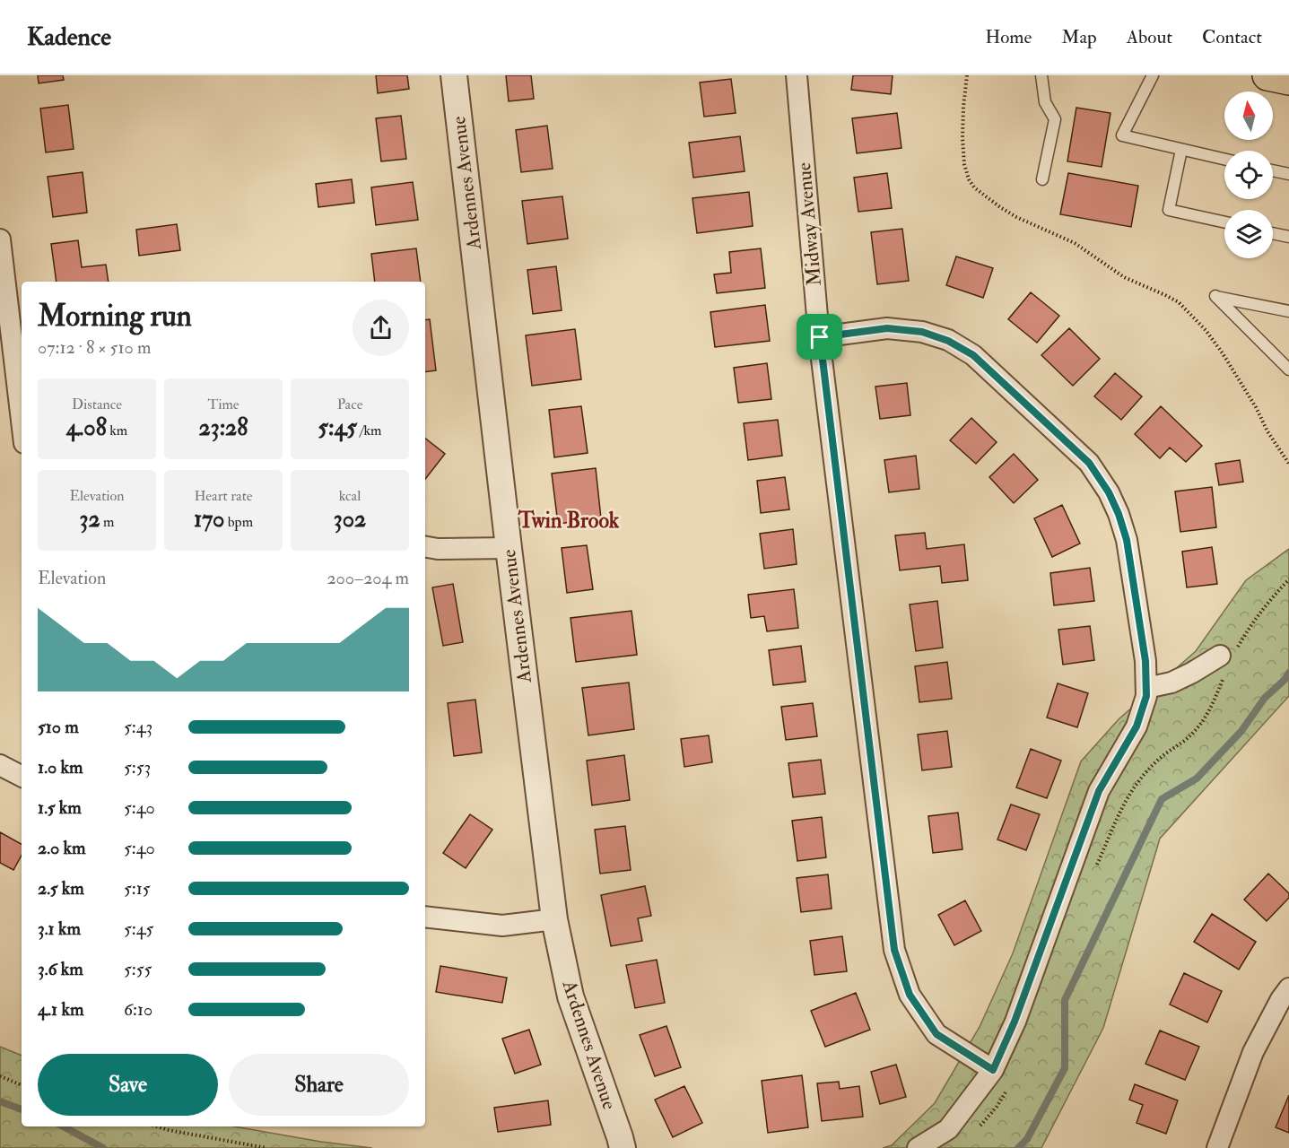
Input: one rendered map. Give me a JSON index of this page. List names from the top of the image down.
{
  "streets": {
    "street": ["Ardennes Avenue", "Midway Avenue"]
  },
  "districts": ["Twin Brook"],
  "north": "top",
  "page": {
    "header": "Kadence",
    "nav": [
      "Home",
      "Map",
      "About",
      "Contact"
    ],
    "heading": ["Morning run", "07:12 · 8 × 510 m"],
    "stats": [
      ["Distance", "4.08 km"],
      ["Time", "23:28"],
      ["Pace", "5:45 /km"],
      ["Elevation", "32 m"],
      ["Heart rate", "170 bpm"],
      ["kcal", "302"]
    ],
    "chart": ["Elevation", "200–204 m"],
    "list": [
      {
        "name": "510 m",
        "note": "5:43"
      },
      {
        "name": "1.0 km",
        "note": "5:53"
      },
      {
        "name": "1.5 km",
        "note": "5:40"
      },
      {
        "name": "2.0 km",
        "note": "5:40"
      },
      {
        "name": "2.5 km",
        "note": "5:15"
      },
      {
        "name": "3.1 km",
        "note": "5:45"
      },
      {
        "name": "3.6 km",
        "note": "5:55"
      },
      {
        "name": "4.1 km",
        "note": "6:10"
      }
    ],
    "buttons": ["Save", "Share"]
  }
}
